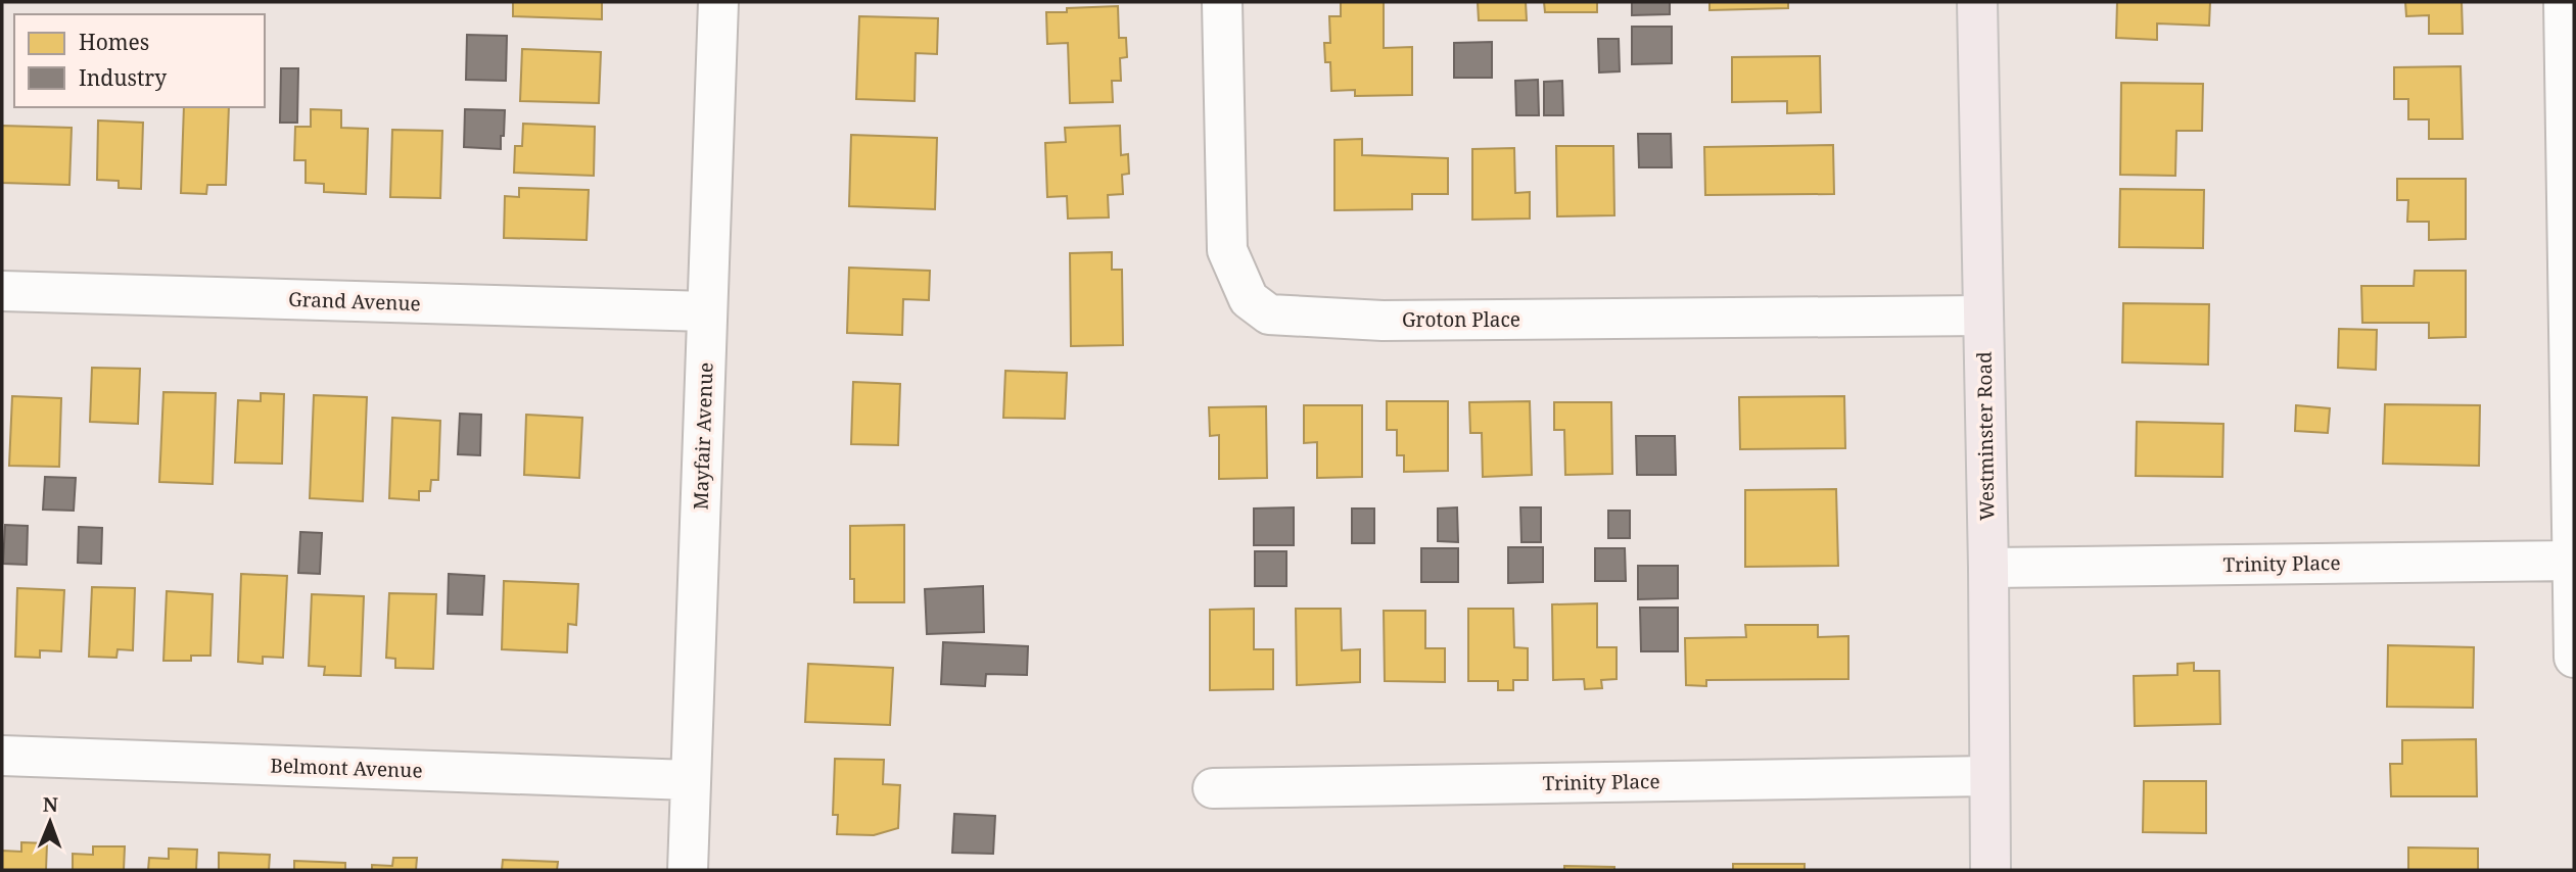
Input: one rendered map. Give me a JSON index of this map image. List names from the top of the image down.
{
  "streets": {
    "main road": ["Westminster Road"],
    "street": [
      "Grand Avenue",
      "Groton Place",
      "Mayfair Avenue",
      "Trinity Place",
      "Belmont Avenue"
    ]
  },
  "crossings": [
    ["Grand Avenue", "Mayfair Avenue"],
    ["Groton Place", "Westminster Road"],
    ["Mayfair Avenue", "Belmont Avenue"],
    ["Westminster Road", "Trinity Place"]
  ],
  "legend": ["Homes", "Industry"],
  "north": "top"
}
